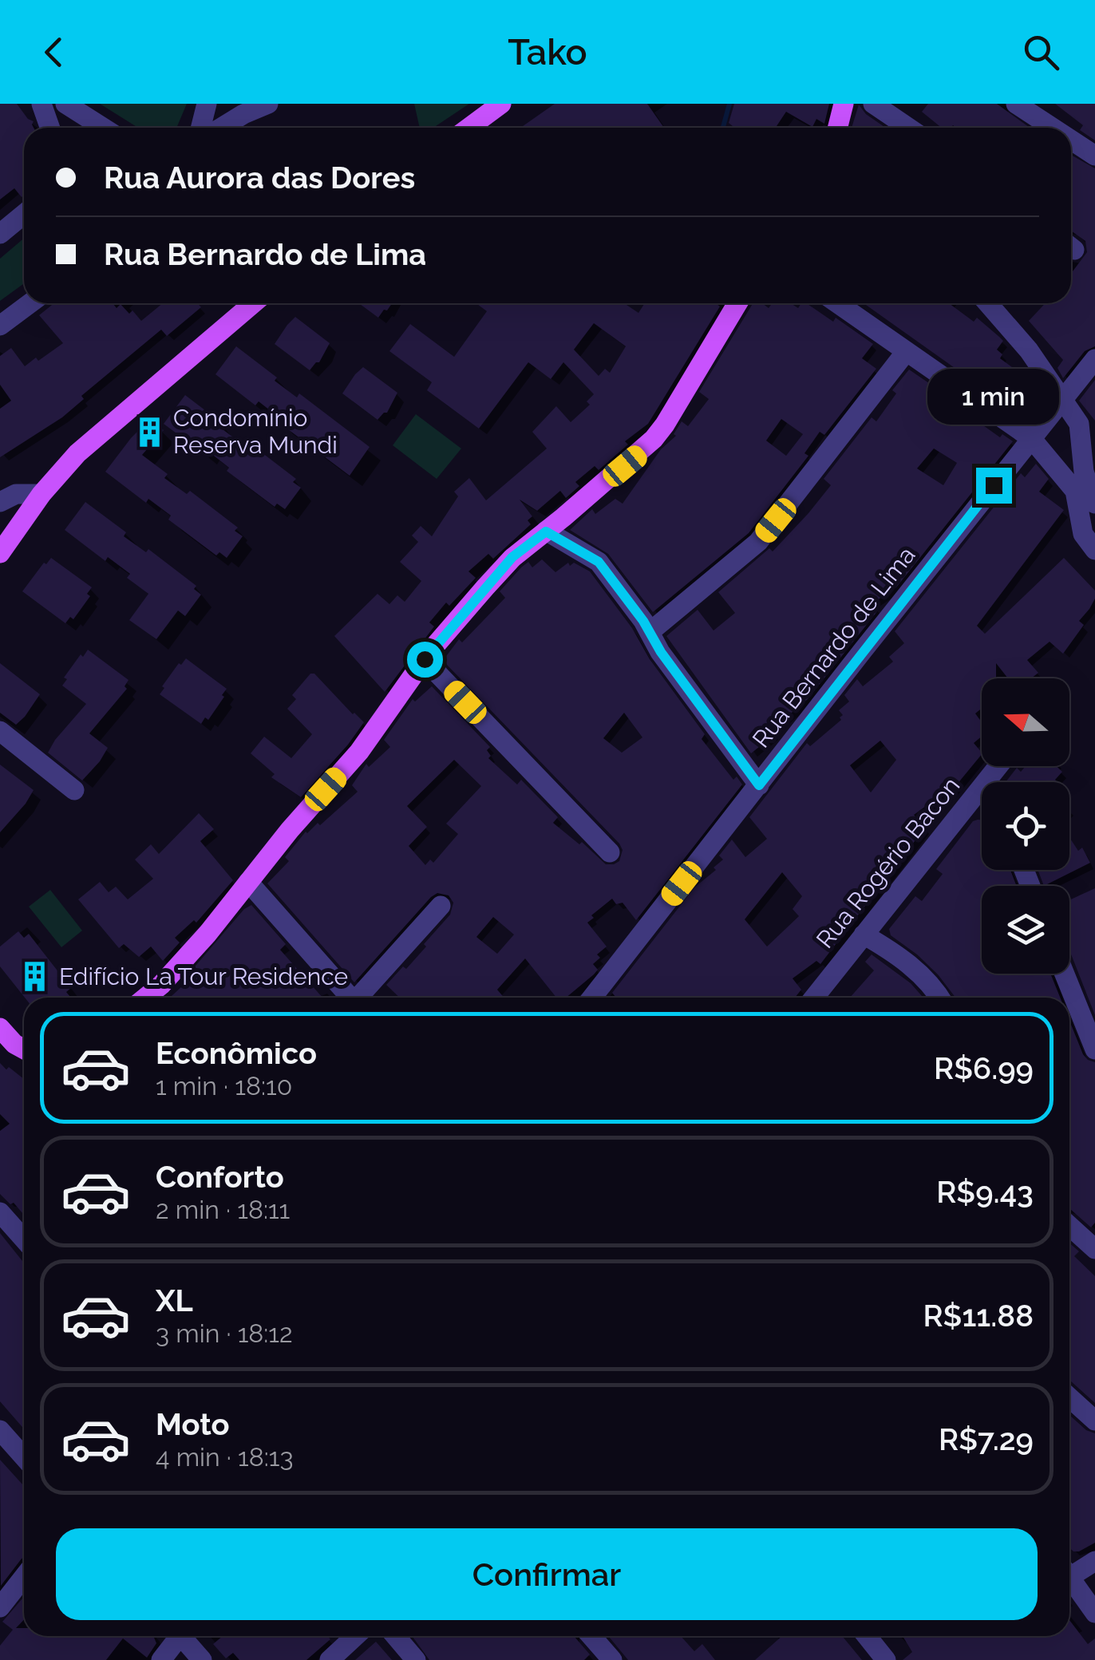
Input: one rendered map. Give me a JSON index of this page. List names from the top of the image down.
{
  "streets": {
    "street": ["Rua Bernardo de Lima", "Rua Rogério Bacon"]
  },
  "places": {
    "building": ["Condomínio Reserva Mundi", "Edifício La Tour Residence"]
  },
  "north": "left",
  "page": {
    "header": "Tako",
    "banner": ["Rua Aurora das Dores", "Rua Bernardo de Lima"],
    "bubble": "1 min",
    "list": [
      {
        "name": "Econômico",
        "note": "1 min · 18:10",
        "value": "R$6.99"
      },
      {
        "name": "Conforto",
        "note": "2 min · 18:11",
        "value": "R$9.43"
      },
      {
        "name": "XL",
        "note": "3 min · 18:12",
        "value": "R$11.88"
      },
      {
        "name": "Moto",
        "note": "4 min · 18:13",
        "value": "R$7.29"
      }
    ],
    "buttons": "Confirmar"
  }
}
